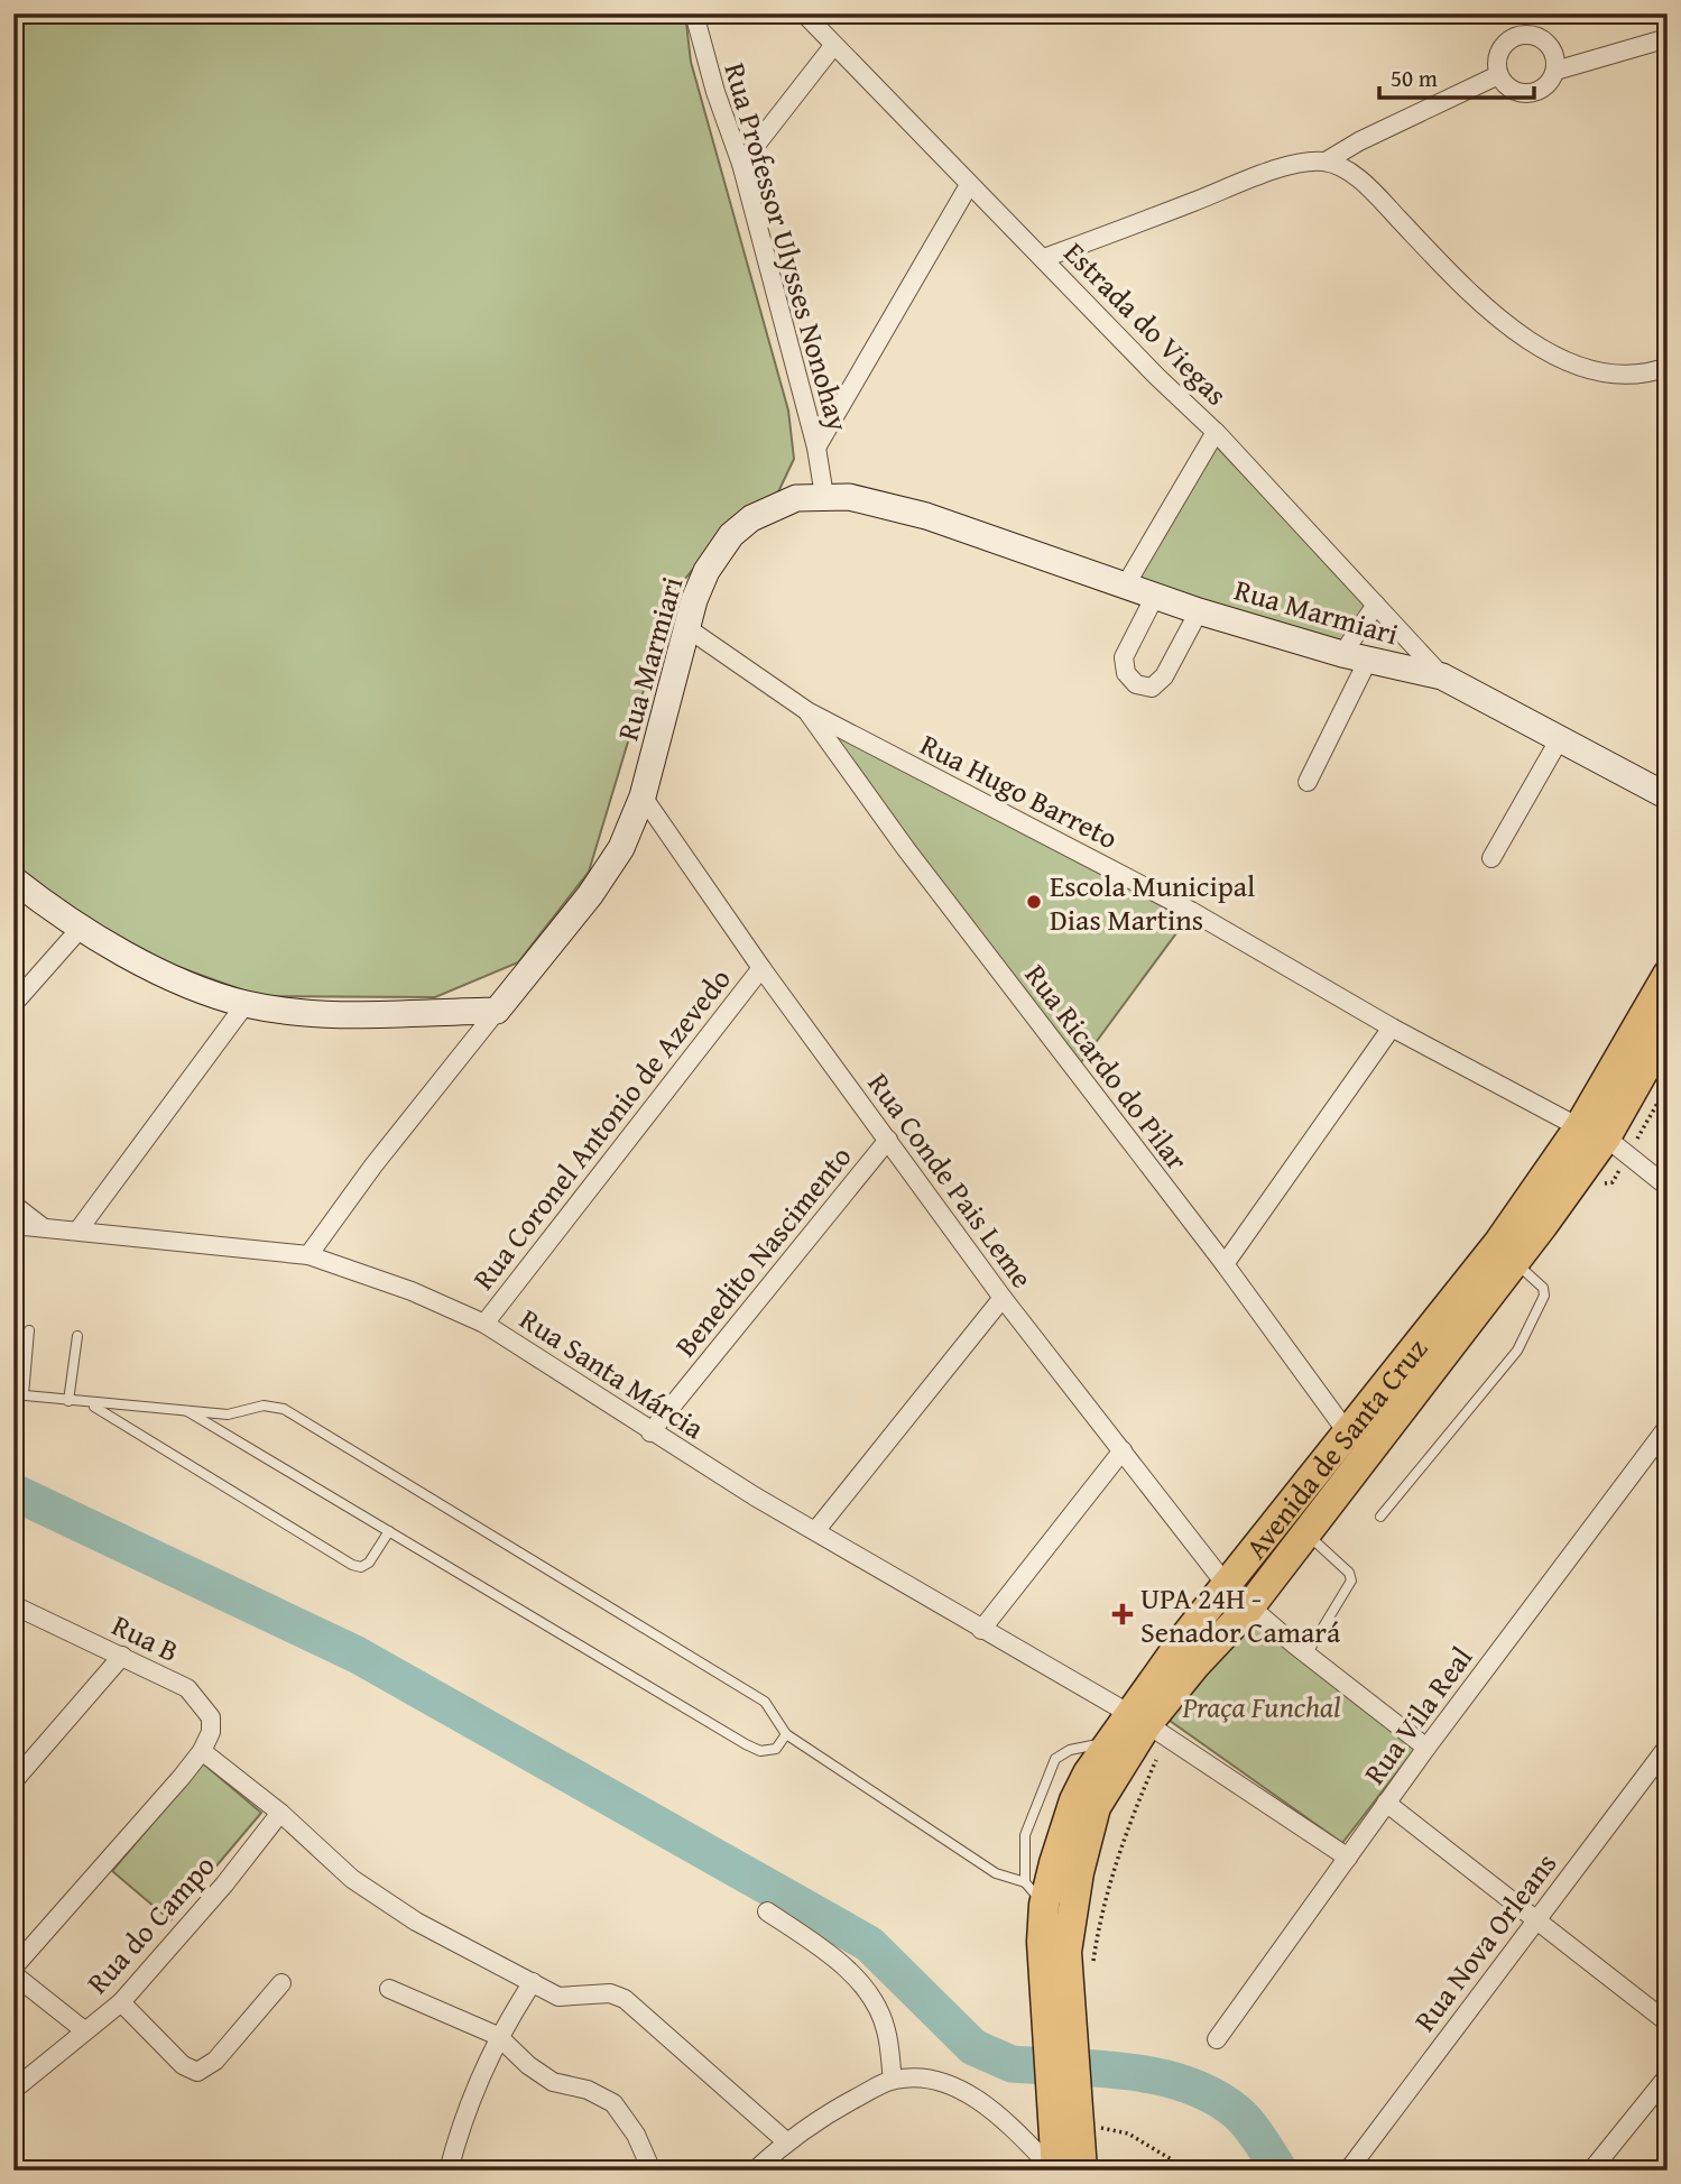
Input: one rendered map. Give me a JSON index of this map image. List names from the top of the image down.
{
  "streets": {
    "main road": ["Avenida de Santa Cruz"],
    "street": [
      "Rua Professor Ulysses Nonohay",
      "Estrada do Viegas",
      "Rua Marmiari",
      "Rua Hugo Barreto",
      "Rua Ricardo do Pilar",
      "Rua Coronel Antonio de Azevedo",
      "Rua Conde Pais Leme",
      "Benedito Nascimento",
      "Rua Santa Márcia",
      "Rua B",
      "Rua Vila Real",
      "Rua do Campo",
      "Rua Nova Orleans"
    ]
  },
  "crossings": [
    ["Rua Professor Ulysses Nonohay", "Rua Marmiari"],
    ["Estrada do Viegas", "Rua Marmiari"],
    ["Rua Marmiari", "Rua Hugo Barreto"],
    ["Rua Marmiari", "Rua Conde Pais Leme"],
    ["Rua Hugo Barreto", "Rua Ricardo do Pilar"],
    ["Rua Hugo Barreto", "Avenida de Santa Cruz"],
    ["Rua Ricardo do Pilar", "Avenida de Santa Cruz"],
    ["Rua Coronel Antonio de Azevedo", "Rua Conde Pais Leme"],
    ["Rua Coronel Antonio de Azevedo", "Rua Santa Márcia"],
    ["Rua Conde Pais Leme", "Benedito Nascimento"],
    ["Rua Conde Pais Leme", "Avenida de Santa Cruz"],
    ["Benedito Nascimento", "Rua Santa Márcia"],
    ["Rua Santa Márcia", "Avenida de Santa Cruz"]
  ],
  "parks": ["Praça Funchal"],
  "places": {
    "other": ["Escola Municipal Dias Martins"],
    "health": ["UPA 24H - Senador Camará"]
  },
  "scale_bar": "50 m"
}
